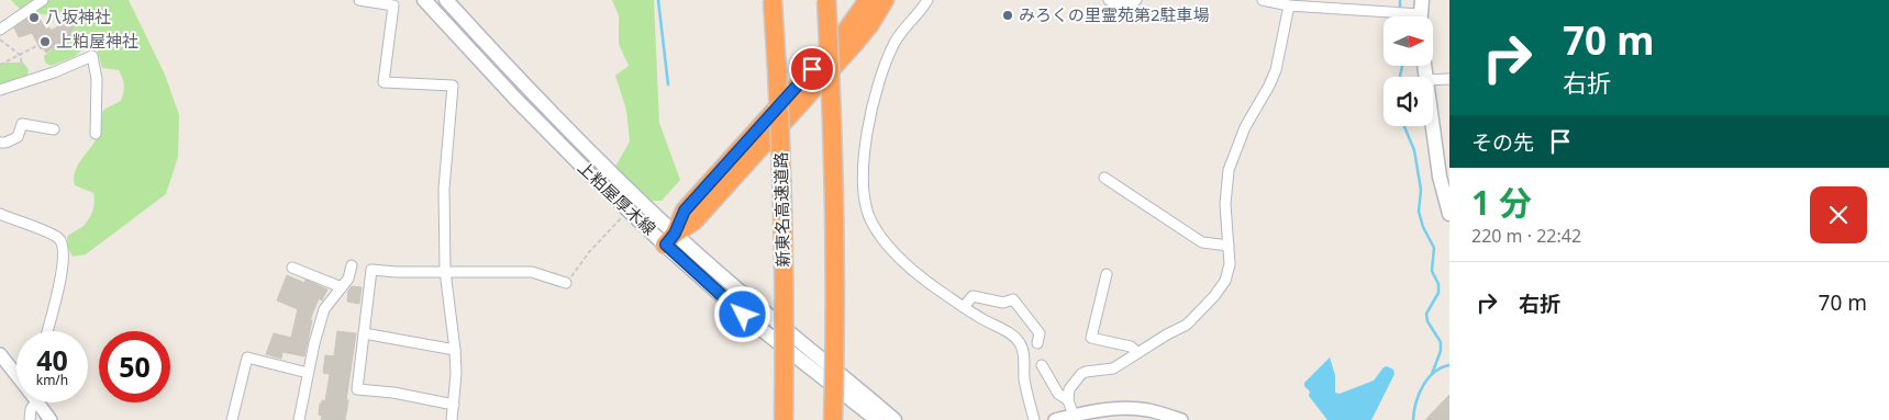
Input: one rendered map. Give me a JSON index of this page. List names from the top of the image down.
{
  "streets": {
    "highway": ["新東名高速道路"],
    "main road": ["上粕屋厚木線"]
  },
  "places": ["みろくの里霊苑第2駐車場", "八坂神社", "上粕屋神社"],
  "north": "right",
  "page": {
    "turn": ["70 m", "右折"],
    "then": "その先",
    "heading": ["1 分", "220 m · 22:42"],
    "list": [
      {
        "name": "右折",
        "value": "70 m"
      }
    ],
    "speed": "40 km/h",
    "limit": "50"
  }
}
